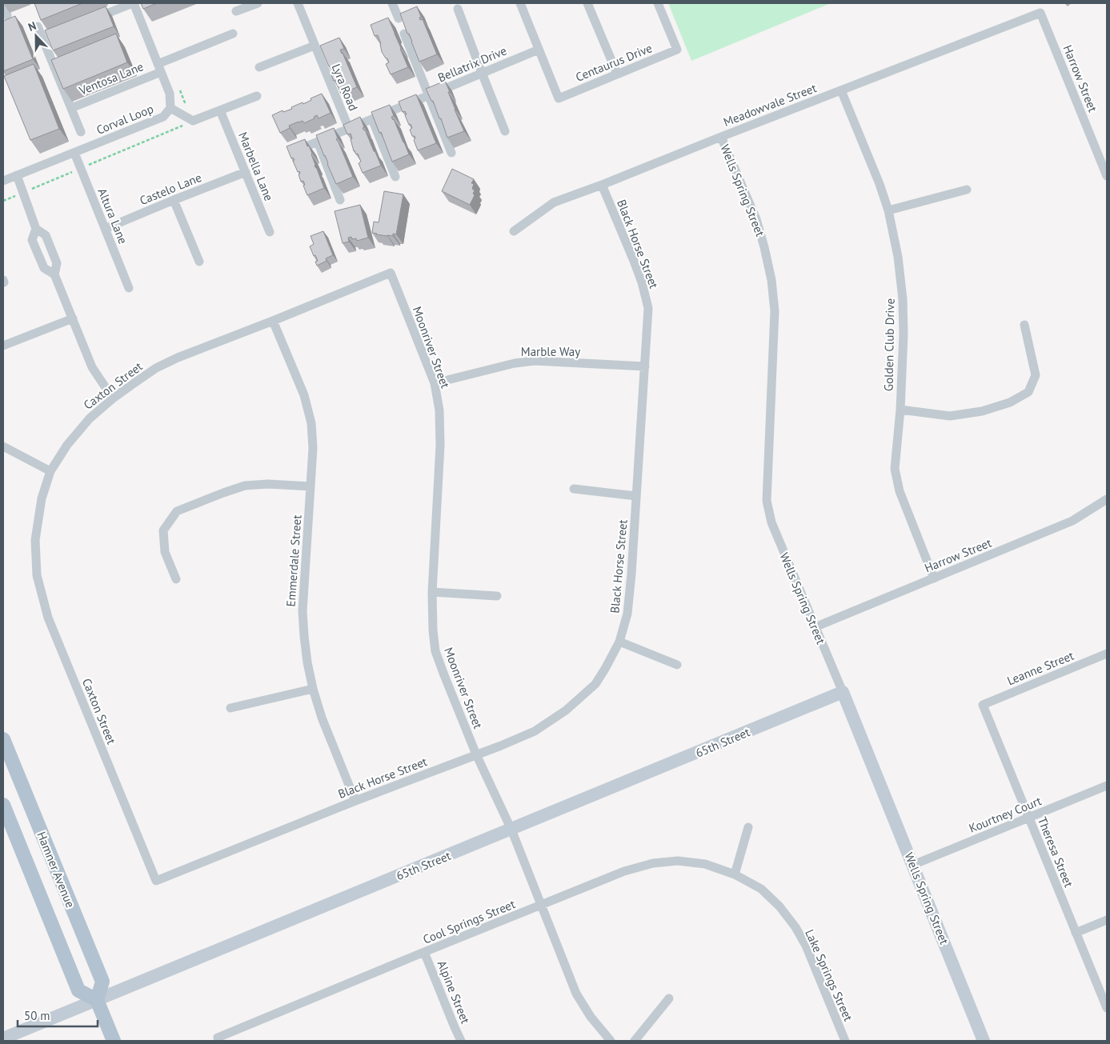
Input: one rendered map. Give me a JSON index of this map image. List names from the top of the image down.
{
  "streets": {
    "main road": ["Hamner Avenue"],
    "street": [
      "Centaurus Drive",
      "Bellatrix Drive",
      "Ventosa Lane",
      "Harrow Street",
      "Lyra Road",
      "Meadowvale Street",
      "Corval Loop",
      "Marbella Lane",
      "Castelo Lane",
      "Wells Spring Street",
      "Altura Lane",
      "Black Horse Street",
      "Golden Club Drive",
      "Moonriver Street",
      "Marble Way",
      "Caxton Street",
      "Emmerdale Street",
      "Leanne Street",
      "65th Street",
      "Kourtney Court",
      "Theresa Street",
      "Cool Springs Street",
      "Lake Springs Street",
      "Alpine Street"
    ]
  },
  "crossings": [
    ["Centaurus Drive", "Bellatrix Drive"],
    ["Bellatrix Drive", "Lyra Road"],
    ["Ventosa Lane", "Corval Loop"],
    ["Harrow Street", "Meadowvale Street"],
    ["Harrow Street", "Wells Spring Street"],
    ["Harrow Street", "Golden Club Drive"],
    ["Meadowvale Street", "Wells Spring Street"],
    ["Meadowvale Street", "Black Horse Street"],
    ["Meadowvale Street", "Golden Club Drive"],
    ["Corval Loop", "Altura Lane"],
    ["Marbella Lane", "Castelo Lane"],
    ["Castelo Lane", "Altura Lane"],
    ["Wells Spring Street", "65th Street"],
    ["Wells Spring Street", "Kourtney Court"],
    ["Black Horse Street", "Moonriver Street"],
    ["Black Horse Street", "Marble Way"],
    ["Black Horse Street", "Caxton Street"],
    ["Black Horse Street", "Emmerdale Street"],
    ["Moonriver Street", "Marble Way"],
    ["Moonriver Street", "Caxton Street"],
    ["Moonriver Street", "65th Street"],
    ["Moonriver Street", "Cool Springs Street"],
    ["Caxton Street", "Emmerdale Street"],
    ["Leanne Street", "Theresa Street"],
    ["65th Street", "Hamner Avenue"],
    ["Kourtney Court", "Theresa Street"],
    ["Cool Springs Street", "Lake Springs Street"],
    ["Cool Springs Street", "Alpine Street"]
  ],
  "scale_bar": "50 m",
  "north": "top"
}
